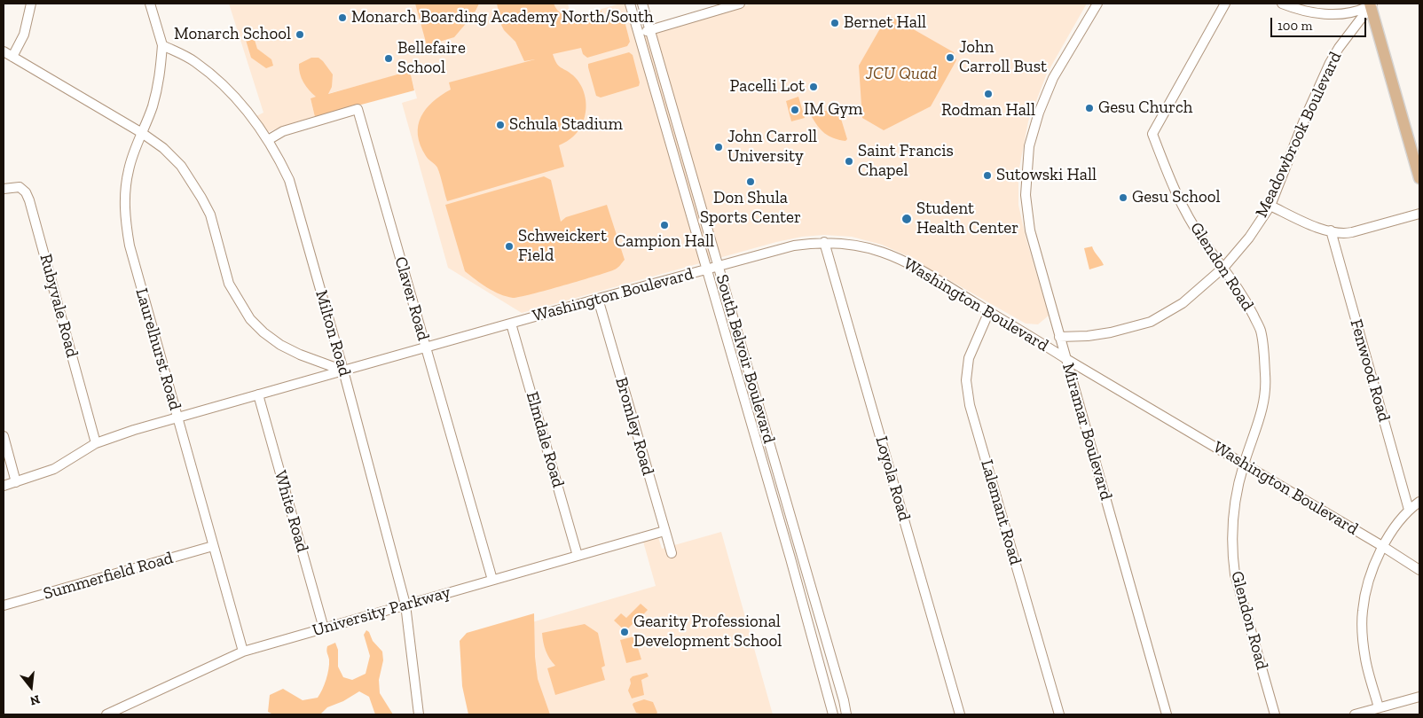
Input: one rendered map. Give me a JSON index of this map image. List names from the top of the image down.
{
  "streets": {
    "street": [
      "Meadowbrook Boulevard",
      "Glendon Road",
      "Washington Boulevard",
      "Claver Road",
      "Rubyvale Road",
      "Milton Road",
      "Laurelhurst Road",
      "South Belvoir Boulevard",
      "Fenwood Road",
      "Bromley Road",
      "Miramar Boulevard",
      "Elmdale Road",
      "Loyola Road",
      "White Road",
      "Lalemant Road",
      "Summerfield Road",
      "University Parkway"
    ]
  },
  "crossings": [
    ["Meadowbrook Boulevard", "Glendon Road"],
    ["Meadowbrook Boulevard", "Miramar Boulevard"],
    ["Glendon Road", "Washington Boulevard"],
    ["Washington Boulevard", "Claver Road"],
    ["Washington Boulevard", "Rubyvale Road"],
    ["Washington Boulevard", "Milton Road"],
    ["Washington Boulevard", "Laurelhurst Road"],
    ["Washington Boulevard", "South Belvoir Boulevard"],
    ["Washington Boulevard", "Bromley Road"],
    ["Washington Boulevard", "Miramar Boulevard"],
    ["Washington Boulevard", "Elmdale Road"],
    ["Washington Boulevard", "Loyola Road"],
    ["Washington Boulevard", "White Road"],
    ["Washington Boulevard", "Lalemant Road"],
    ["Claver Road", "Milton Road"],
    ["Claver Road", "University Parkway"],
    ["Milton Road", "Laurelhurst Road"],
    ["Milton Road", "University Parkway"],
    ["Laurelhurst Road", "Summerfield Road"],
    ["Laurelhurst Road", "University Parkway"],
    ["Bromley Road", "University Parkway"],
    ["Elmdale Road", "University Parkway"],
    ["White Road", "University Parkway"]
  ],
  "parks": ["JCU Quad"],
  "places": [
    "Monarch Boarding Academy North/South",
    "Bernet Hall",
    "Monarch School",
    "John Carroll Bust",
    "Bellefaire School",
    "Pacelli Lot",
    "Rodman Hall",
    "Gesu Church",
    "IM Gym",
    "Schula Stadium",
    "John Carroll University",
    "Saint Francis Chapel",
    "Sutowski Hall",
    "Don Shula Sports Center",
    "Gesu School",
    "Student Health Center",
    "Campion Hall",
    "Schweickert Field",
    "Gearity Professional Development School"
  ],
  "scale_bar": "100 m",
  "north": "bottom"
}
